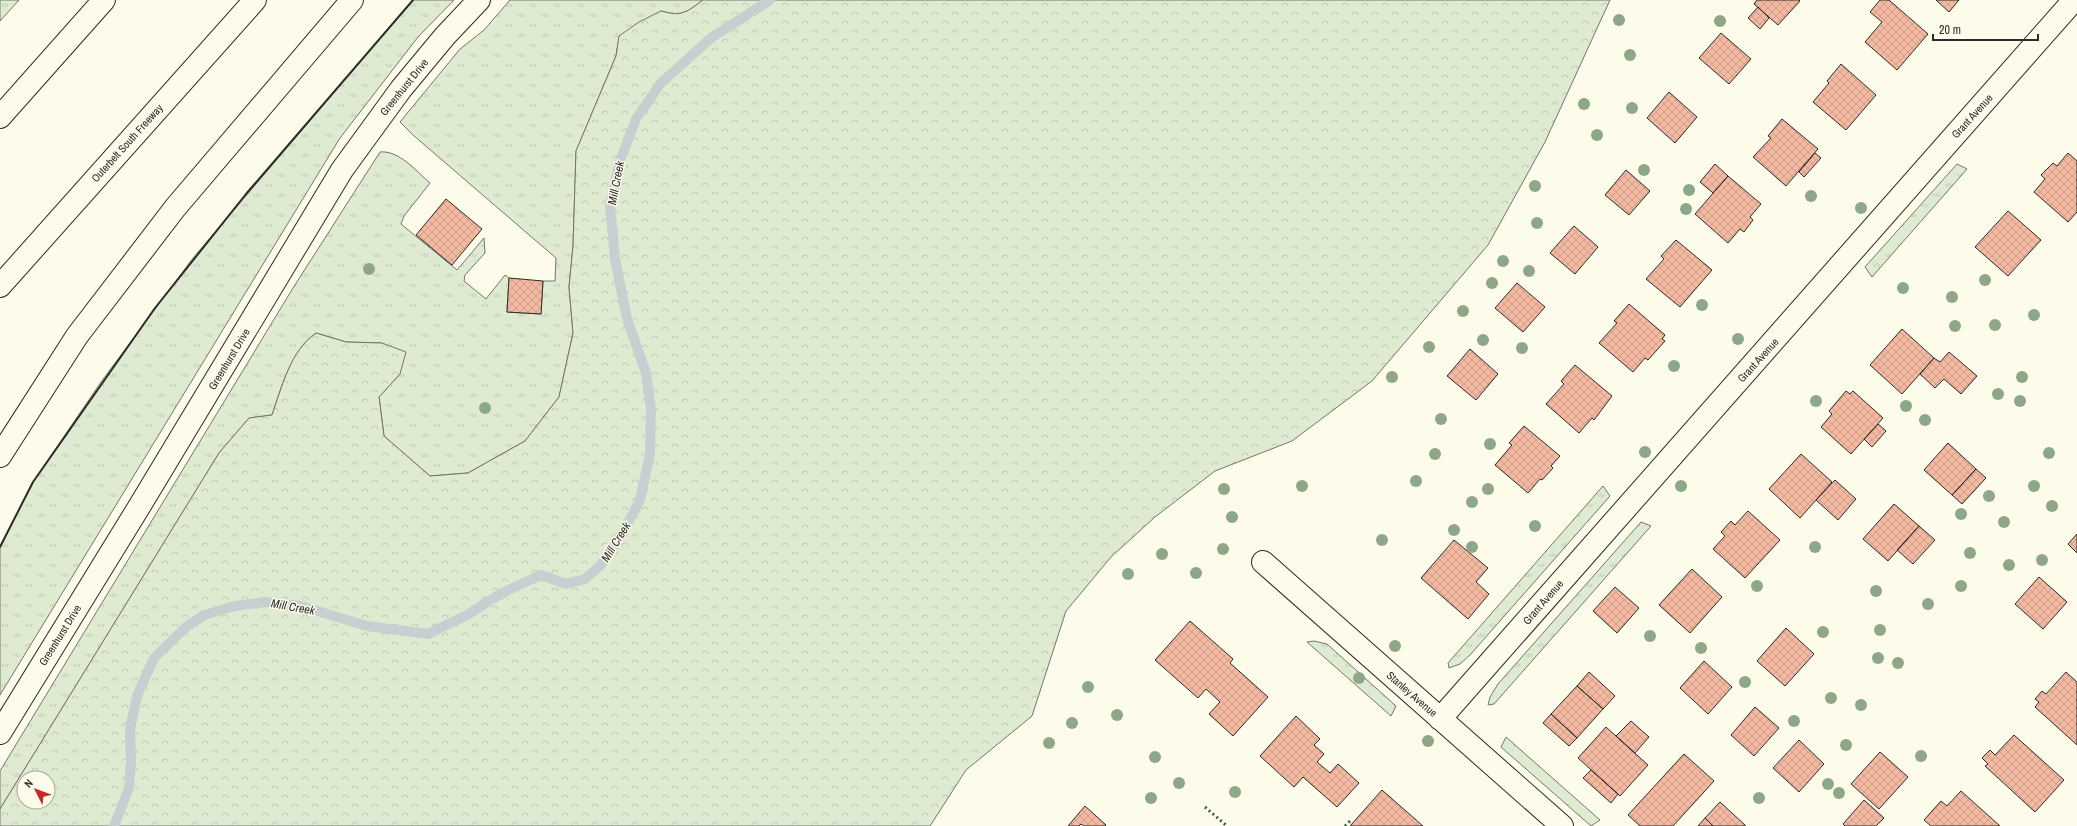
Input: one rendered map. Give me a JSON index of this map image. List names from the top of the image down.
{
  "streets": {
    "main road": [
      "Greenhurst Drive",
      "Grant Avenue",
      "Outerbelt South Freeway",
      "Stanley Avenue"
    ]
  },
  "crossings": [
    ["Grant Avenue", "Stanley Avenue"]
  ],
  "water": ["Mill Creek"],
  "scale_bar": "20 m",
  "north": "top left"
}
